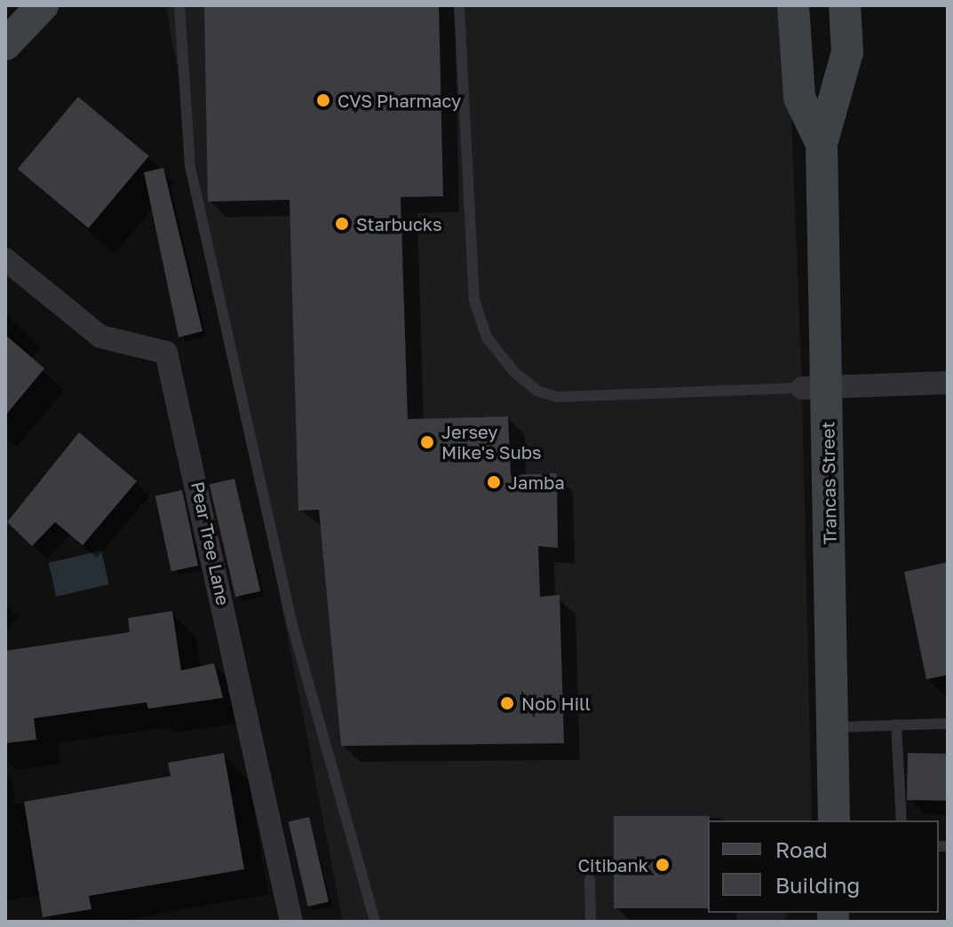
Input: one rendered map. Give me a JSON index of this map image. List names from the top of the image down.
{
  "streets": {
    "main road": ["Trancas Street"],
    "street": ["Pear Tree Lane"]
  },
  "places": [
    "CVS Pharmacy",
    "Starbucks",
    "Jersey Mike's Subs",
    "Jamba",
    "Nob Hill",
    "Citibank"
  ],
  "legend": ["Road", "Building"]
}
